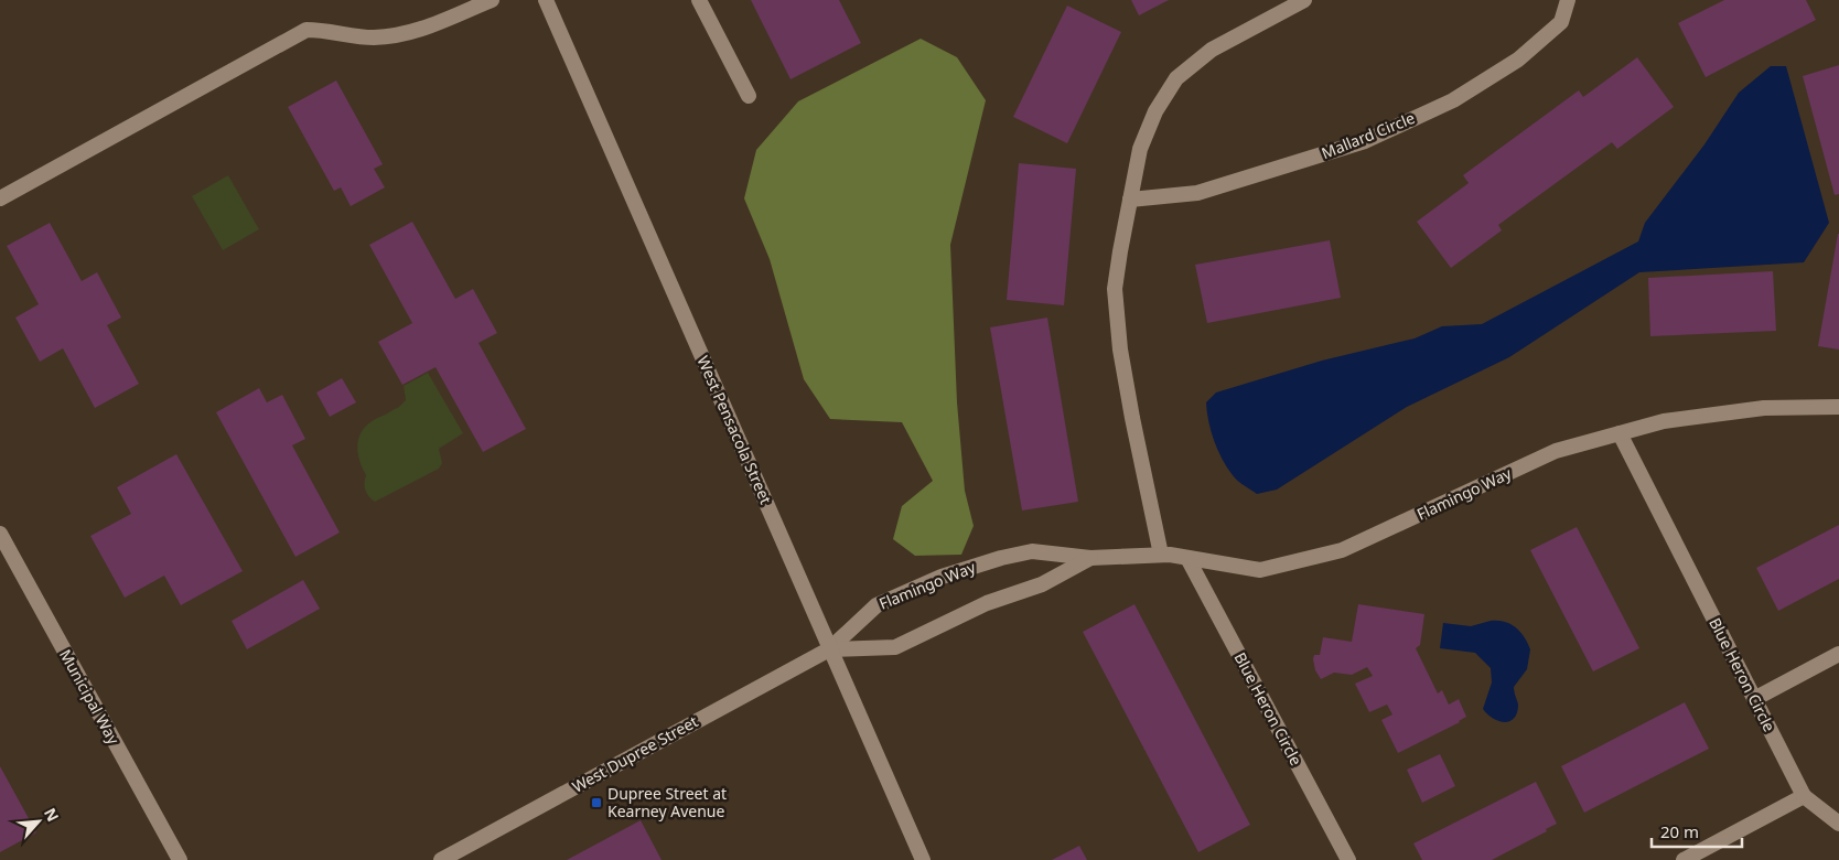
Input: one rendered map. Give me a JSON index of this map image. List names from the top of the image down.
{
  "streets": {
    "main road": [
      "Mallard Circle",
      "West Pensacola Street",
      "Flamingo Way",
      "Blue Heron Circle",
      "Municipal Way",
      "West Dupree Street"
    ]
  },
  "crossings": [
    ["West Pensacola Street", "Flamingo Way"],
    ["West Pensacola Street", "West Dupree Street"],
    ["Flamingo Way", "Blue Heron Circle"],
    ["Flamingo Way", "West Dupree Street"]
  ],
  "places": {
    "transit": ["Dupree Street at Kearney Avenue"]
  },
  "scale_bar": "20 m",
  "north": "top right"
}
